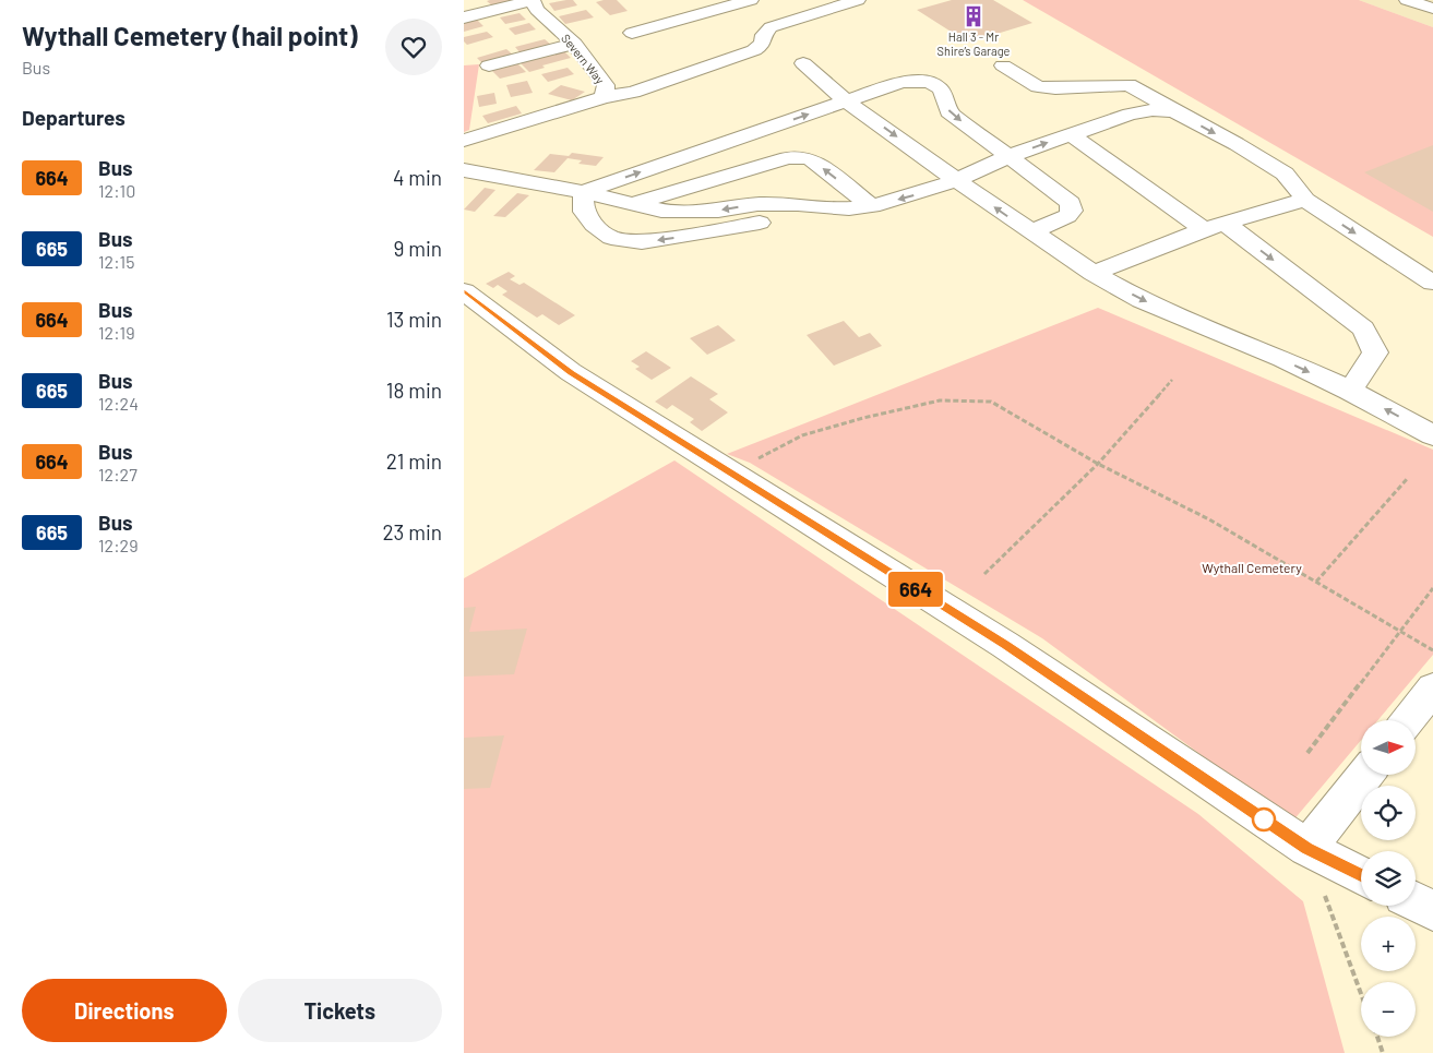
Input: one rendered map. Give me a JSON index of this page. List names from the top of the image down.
{
  "streets": {
    "street": ["Severn Way"]
  },
  "parks": ["Wythall Cemetery"],
  "places": {
    "building": ["Hall 3 - Mr Shire’s Garage"]
  },
  "lines": ["bus line 664"],
  "north": "right",
  "page": {
    "heading": [
      ["Wythall Cemetery (hail point)", "Bus"],
      "Departures"
    ],
    "on_map": "664",
    "list": [
      {
        "mark": "664",
        "name": "Bus",
        "note": "12:10",
        "value": "4 min"
      },
      {
        "mark": "665",
        "name": "Bus",
        "note": "12:15",
        "value": "9 min"
      },
      {
        "mark": "664",
        "name": "Bus",
        "note": "12:19",
        "value": "13 min"
      },
      {
        "mark": "665",
        "name": "Bus",
        "note": "12:24",
        "value": "18 min"
      },
      {
        "mark": "664",
        "name": "Bus",
        "note": "12:27",
        "value": "21 min"
      },
      {
        "mark": "665",
        "name": "Bus",
        "note": "12:29",
        "value": "23 min"
      }
    ],
    "map_buttons": ["+", "−"],
    "buttons": ["Directions", "Tickets"]
  }
}
